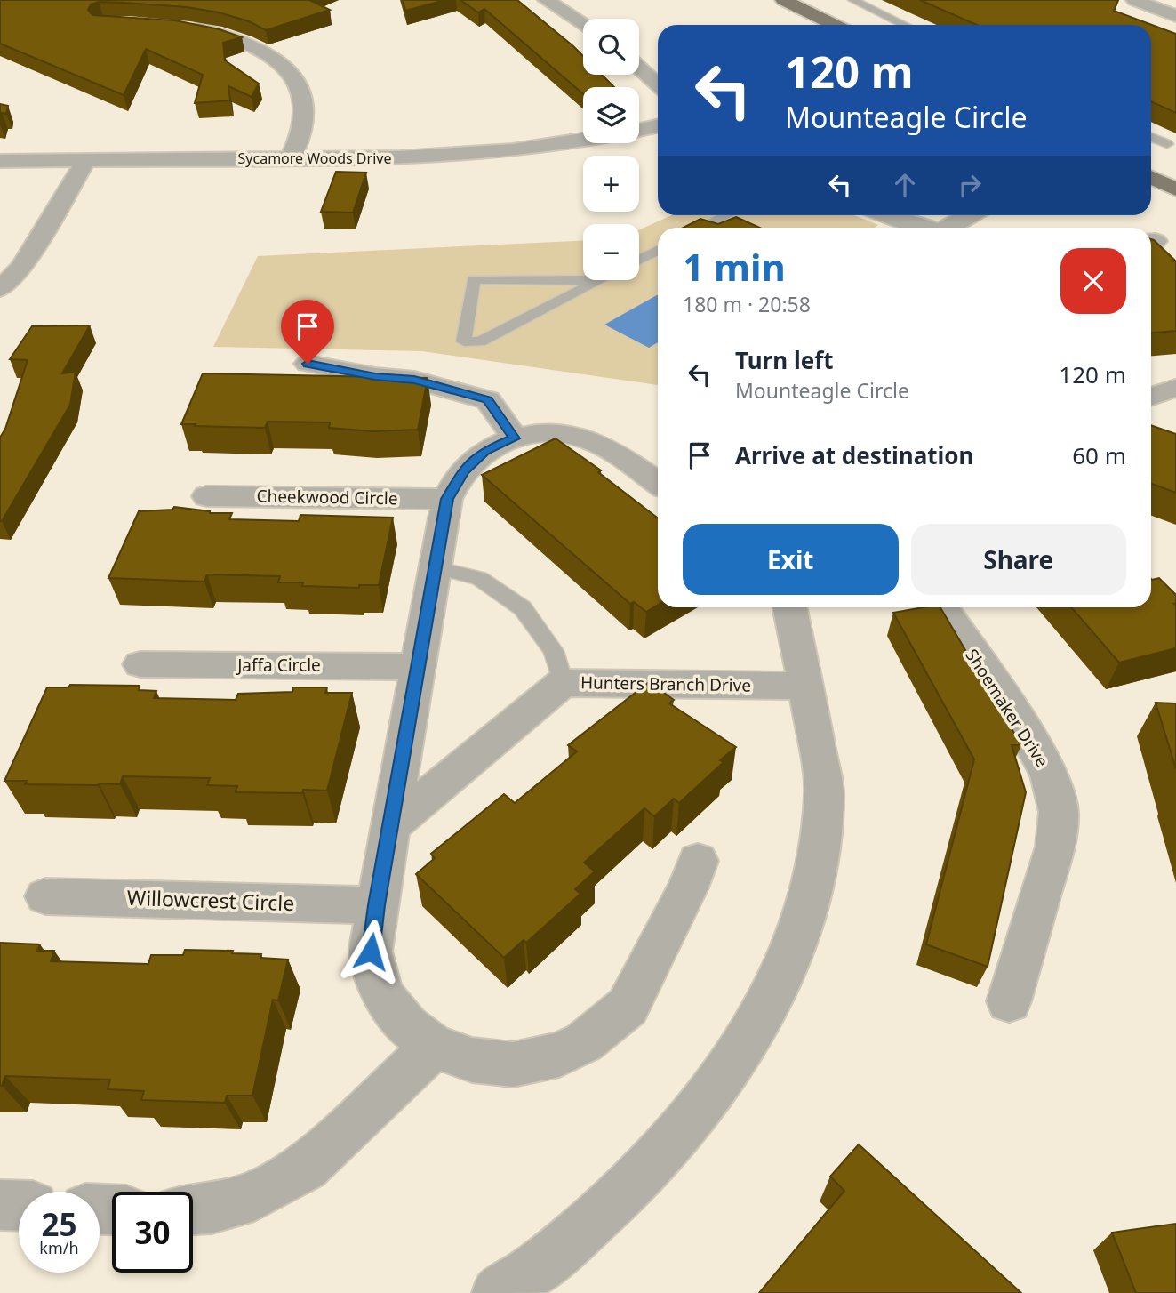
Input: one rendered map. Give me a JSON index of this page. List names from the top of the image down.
{
  "streets": {
    "street": [
      "Sycamore Woods Drive",
      "Cheekwood Circle",
      "Jaffa Circle",
      "Hunters Branch Drive",
      "Shoemaker Drive",
      "Willowcrest Circle"
    ]
  },
  "page": {
    "map_buttons": ["+", "−"],
    "turn": ["120 m", "Mounteagle Circle"],
    "heading": ["1 min", "180 m · 20:58"],
    "list": [
      {
        "name": "Turn left",
        "note": "Mounteagle Circle",
        "value": "120 m"
      },
      {
        "name": "Arrive at destination",
        "value": "60 m"
      }
    ],
    "buttons": ["Exit", "Share"],
    "speed": "25 km/h",
    "limit": "30"
  }
}
